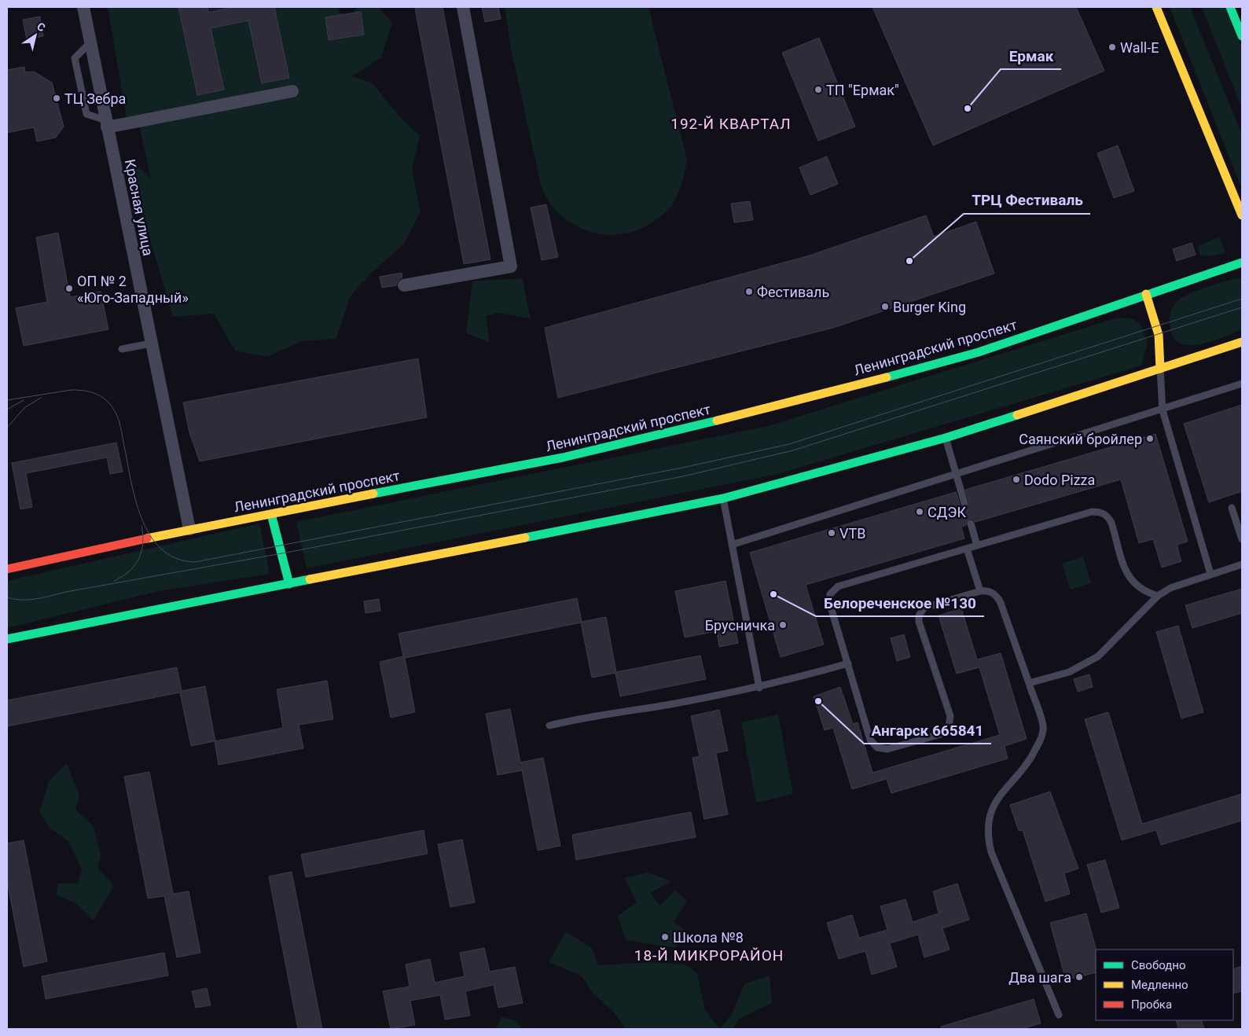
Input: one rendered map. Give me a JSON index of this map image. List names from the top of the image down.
{
  "streets": {
    "main road": ["Ленинградский проспект"],
    "street": ["Красная улица"]
  },
  "crossings": [
    ["Красная улица", "Ленинградский проспект"]
  ],
  "districts": ["192-Й КВАРТАЛ", "18-Й МИКРОРАЙОН"],
  "places": [
    "Wall-E",
    "ТП \"Ермак\"",
    "ТЦ Зебра",
    "Ермак",
    "ТРЦ Фестиваль",
    "ОП № 2 «Юго-Западный»",
    "Фестиваль",
    "Burger King",
    "Саянский бройлер",
    "Dodo Pizza",
    "СДЭК",
    "VTB",
    "Белореченское №130",
    "Брусничка",
    "Ангарск 665841",
    "Школа №8",
    "Два шага"
  ],
  "legend": ["Свободно", "Медленно", "Пробка"],
  "north": "top right"
}
